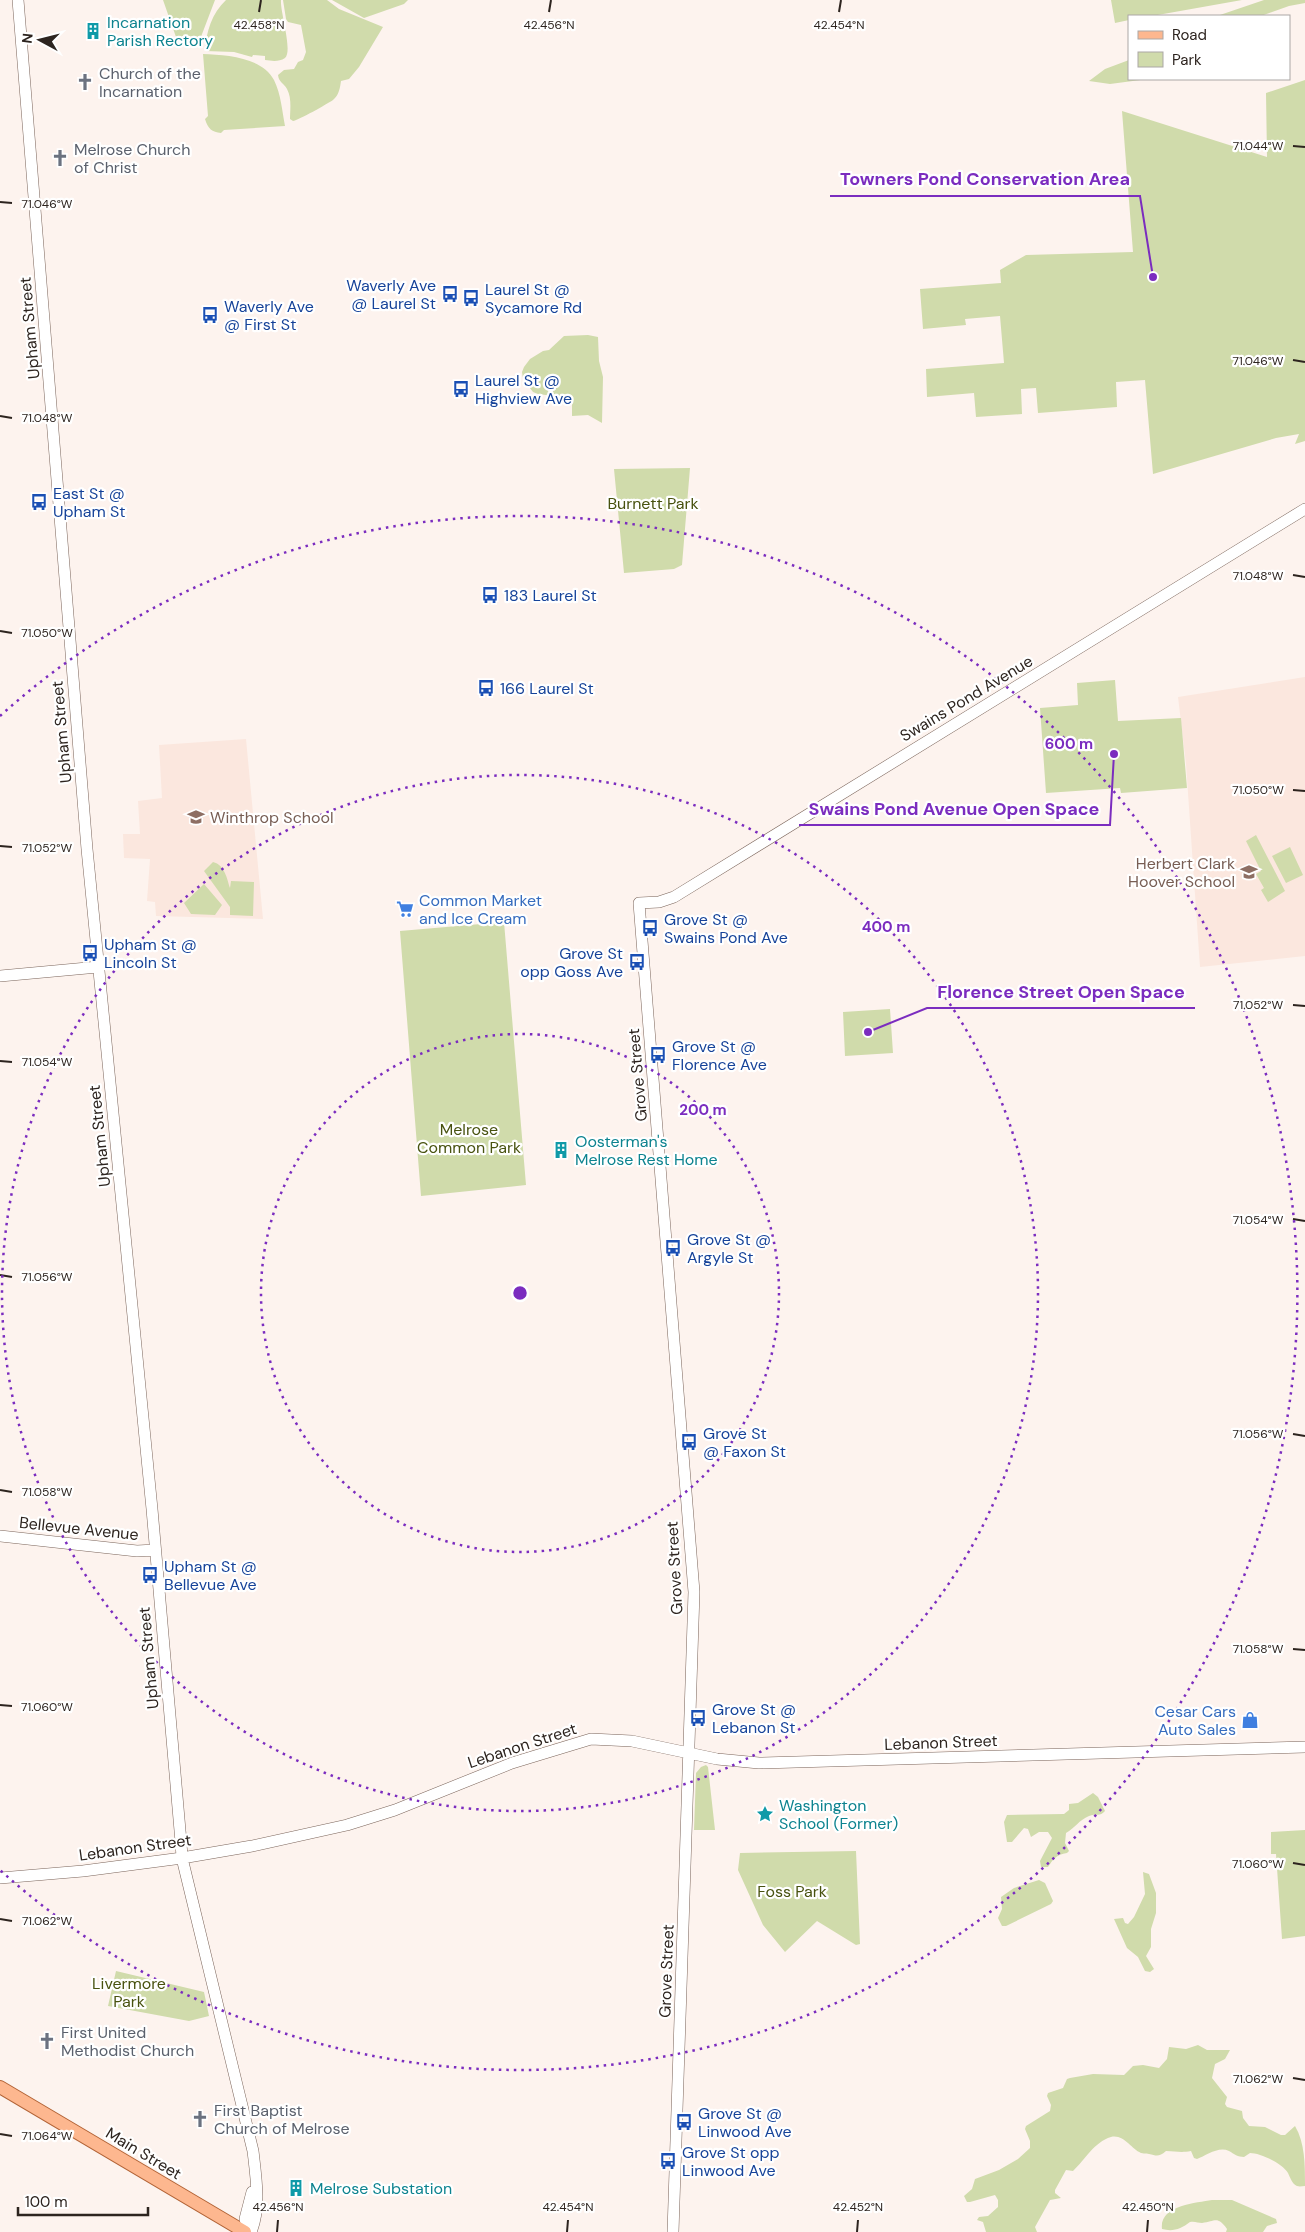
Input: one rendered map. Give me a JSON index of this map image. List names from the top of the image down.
{
  "streets": {
    "main road": [
      "Upham Street",
      "Swains Pond Avenue",
      "Grove Street",
      "Bellevue Avenue",
      "Lebanon Street",
      "Main Street"
    ]
  },
  "crossings": [
    ["Upham Street", "Bellevue Avenue"],
    ["Upham Street", "Lebanon Street"],
    ["Upham Street", "Main Street"],
    ["Swains Pond Avenue", "Grove Street"],
    ["Grove Street", "Lebanon Street"]
  ],
  "parks": [
    "Burnett Park",
    "Melrose Common Park",
    "Foss Park",
    "Livermore Park"
  ],
  "places": {
    "building": ["Incarnation Parish Rectory", "Oosterman's Melrose Rest Home", "Melrose Substation"],
    "church": [
      "Church of the Incarnation",
      "Melrose Church of Christ",
      "First United Methodist Church",
      "First Baptist Church of Melrose"
    ],
    "other": ["Towners Pond Conservation Area", "Swains Pond Avenue Open Space", "Florence Street Open Space"],
    "bus stop": [
      "Waverly Ave @ Laurel St",
      "Laurel St @ Sycamore Rd",
      "Waverly Ave @ First St",
      "Laurel St @ Highview Ave",
      "East St @ Upham St",
      "183 Laurel St",
      "166 Laurel St",
      "Grove St @ Swains Pond Ave",
      "Upham St @ Lincoln St",
      "Grove St opp Goss Ave",
      "Grove St @ Florence Ave",
      "Grove St @ Argyle St",
      "Grove St @ Faxon St",
      "Upham St @ Bellevue Ave",
      "Grove St @ Lebanon St",
      "Grove St @ Linwood Ave",
      "Grove St opp Linwood Ave"
    ],
    "school or university": ["Winthrop School", "Herbert Clark Hoover School"],
    "supermarket": ["Common Market and Ice Cream"],
    "shop": ["Cesar Cars Auto Sales"],
    "place": ["Washington School (Former)"]
  },
  "legend": ["Road", "Park"],
  "scale_bar": "100 m",
  "north": "left",
  "coordinates": [
    "42.458°N",
    "42.456°N",
    "42.454°N",
    "71.044°W",
    "71.046°W",
    "71.048°W",
    "71.050°W",
    "71.052°W",
    "71.054°W",
    "71.056°W",
    "71.058°W",
    "71.060°W",
    "71.062°W",
    "71.064°W",
    "42.452°N",
    "42.450°N"
  ],
  "rings": ["600 m", "400 m", "200 m"]
}
